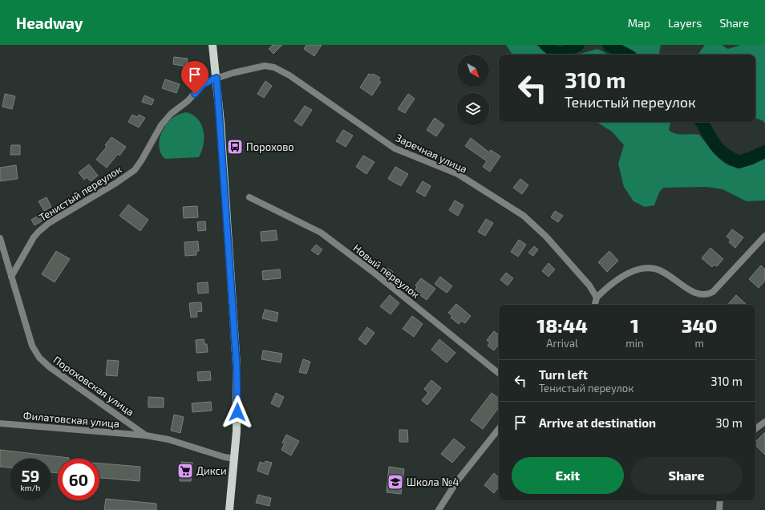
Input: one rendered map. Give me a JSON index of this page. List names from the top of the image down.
{
  "streets": {
    "street": [
      "Заречная улица",
      "Тенистый переулок",
      "Новый переулок",
      "Пороховская улица",
      "Филатовская улица"
    ]
  },
  "crossings": [
    ["Заречная улица", "Тенистый переулок"],
    ["Тенистый переулок", "Пороховская улица"],
    ["Пороховская улица", "Филатовская улица"]
  ],
  "places": {
    "bus stop": ["Порохово"],
    "supermarket": ["Дикси"],
    "school or university": ["Школа №4"]
  },
  "north": "bottom right",
  "page": {
    "header": "Headway",
    "nav": ["Map", "Layers", "Share"],
    "turn": ["310 m", "Тенистый переулок"],
    "eta": [
      "18:44",
      "Arrival",
      "1",
      "min",
      "340",
      "m"
    ],
    "list": [
      {
        "name": "Turn left",
        "note": "Тенистый переулок",
        "value": "310 m"
      },
      {
        "name": "Arrive at destination",
        "value": "30 m"
      }
    ],
    "buttons": ["Exit", "Share"],
    "speed": "59 km/h",
    "limit": "60"
  }
}
